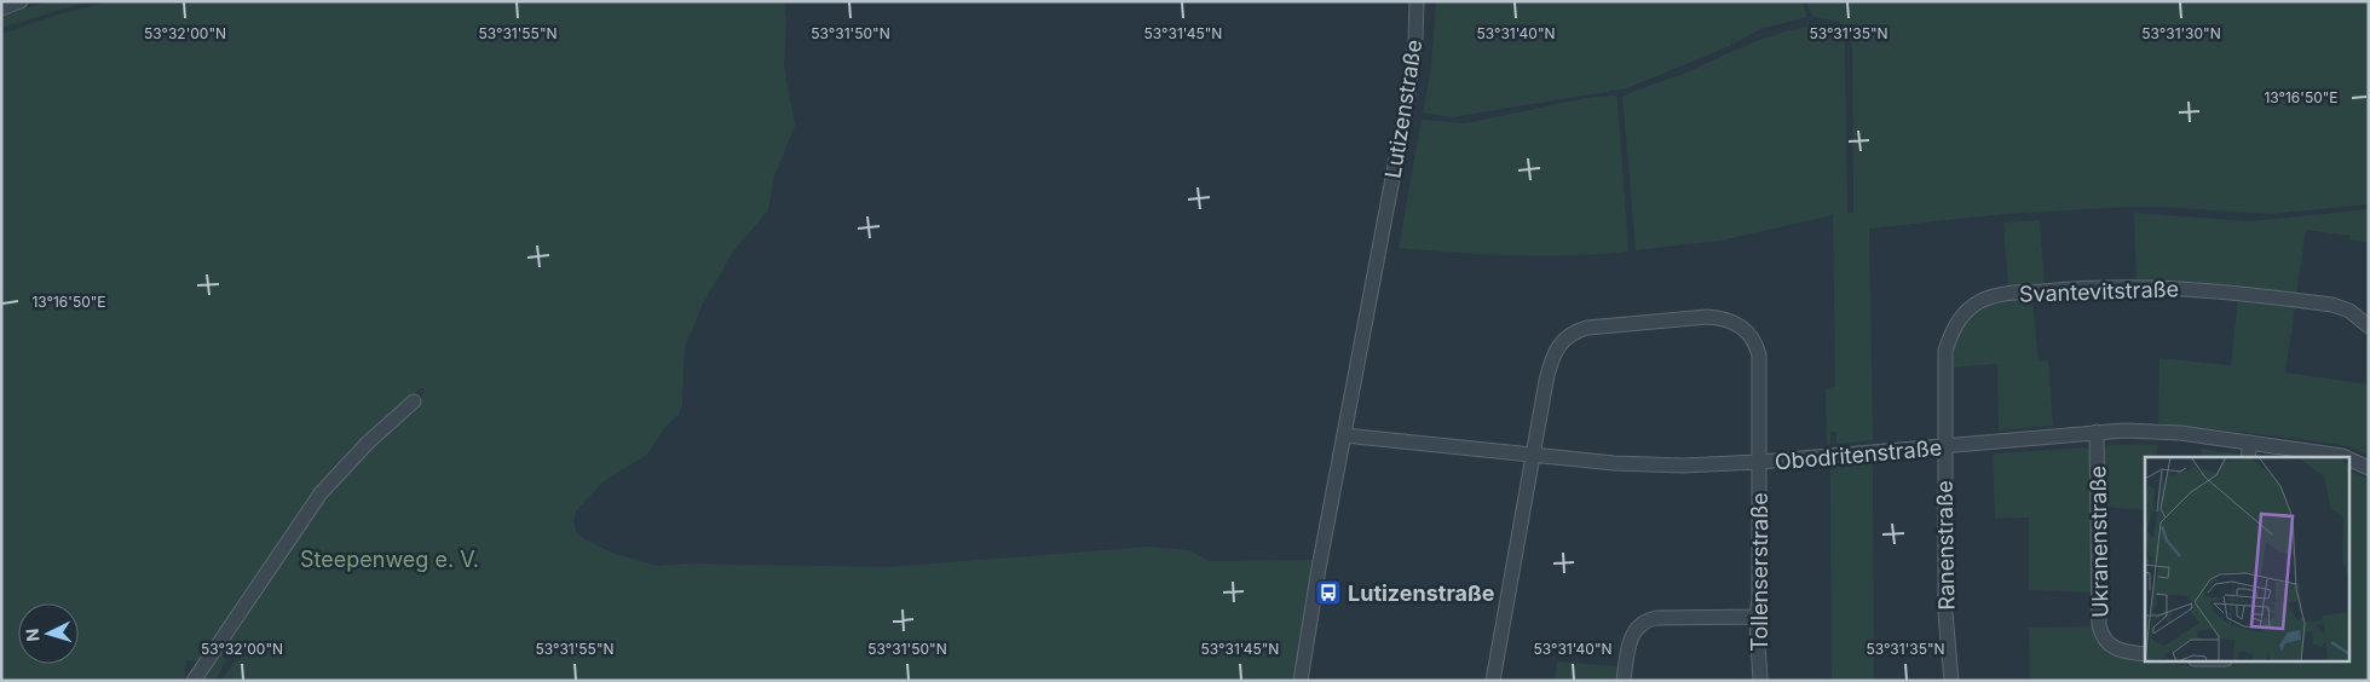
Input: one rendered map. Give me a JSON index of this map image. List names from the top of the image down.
{
  "streets": {
    "street": [
      "Lutizenstraße",
      "Svantevitstraße",
      "Obodritenstraße",
      "Ukranenstraße",
      "Ranenstraße",
      "Tollenserstraße"
    ]
  },
  "crossings": [
    ["Lutizenstraße", "Obodritenstraße"],
    ["Svantevitstraße", "Obodritenstraße"],
    ["Svantevitstraße", "Ranenstraße"],
    ["Obodritenstraße", "Ukranenstraße"],
    ["Obodritenstraße", "Ranenstraße"],
    ["Obodritenstraße", "Tollenserstraße"]
  ],
  "parks": ["Steepenweg e. V."],
  "places": {
    "bus stop": ["Lutizenstraße"]
  },
  "north": "left",
  "coordinates": [
    "53°32'00\"N",
    "53°31'55\"N",
    "53°31'50\"N",
    "53°31'45\"N",
    "53°31'40\"N",
    "53°31'35\"N",
    "53°31'30\"N",
    "13°16'50\"E"
  ]
}
